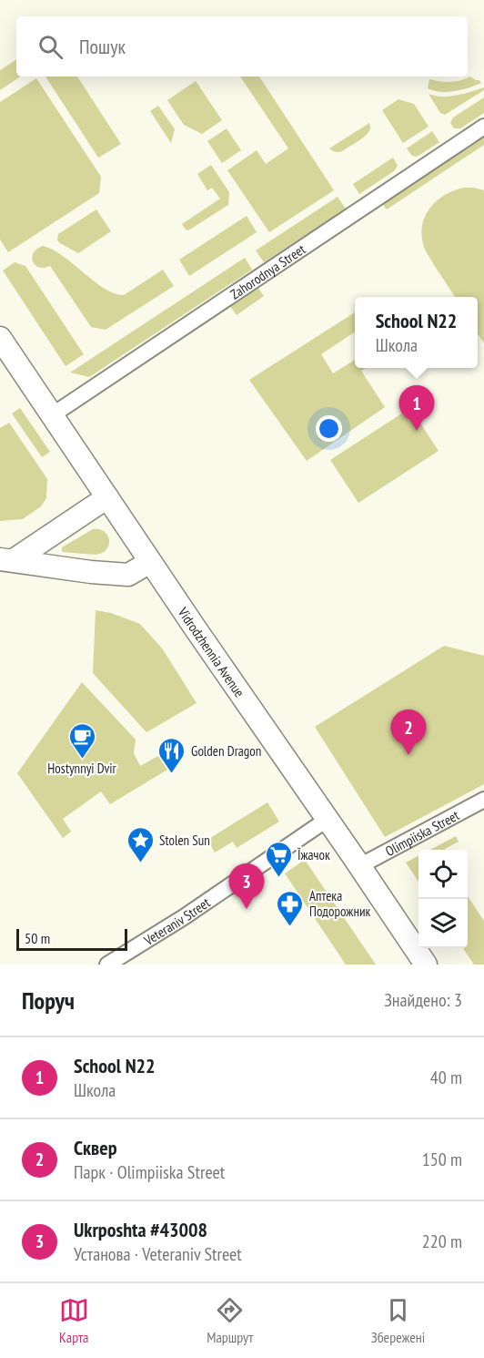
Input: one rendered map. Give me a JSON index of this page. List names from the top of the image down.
{
  "streets": {
    "main road": ["Vidrodzhennia Avenue"],
    "street": ["Zahorodnya Street", "Olimpiiska Street", "Veteraniv Street"]
  },
  "crossings": [
    ["Zahorodnya Street", "Vidrodzhennia Avenue"],
    ["Vidrodzhennia Avenue", "Olimpiiska Street"],
    ["Vidrodzhennia Avenue", "Veteraniv Street"]
  ],
  "places": {
    "cafe": ["Hostynnyi Dvir"],
    "restaurant": ["Golden Dragon"],
    "place": ["Stolen Sun"],
    "supermarket": ["Їжачок"],
    "pharmacy": ["Аптека Подорожник"]
  },
  "scale_bar": "50 m",
  "page": {
    "search": "Пошук",
    "popup": ["School N22", "Школа"],
    "pins": ["1", "2", "3"],
    "scale": "50 m",
    "heading": ["Поруч", "Знайдено: 3"],
    "list": [
      {
        "mark": "1",
        "name": "School N22",
        "note": "Школа",
        "value": "40 m"
      },
      {
        "mark": "2",
        "name": "Сквер",
        "note": "Парк · Olimpiiska Street",
        "value": "150 m"
      },
      {
        "mark": "3",
        "name": "Ukrposhta #43008",
        "note": "Установа · Veteraniv Street",
        "value": "220 m"
      }
    ],
    "nav": ["Карта", "Маршрут", "Збережені"]
  }
}
